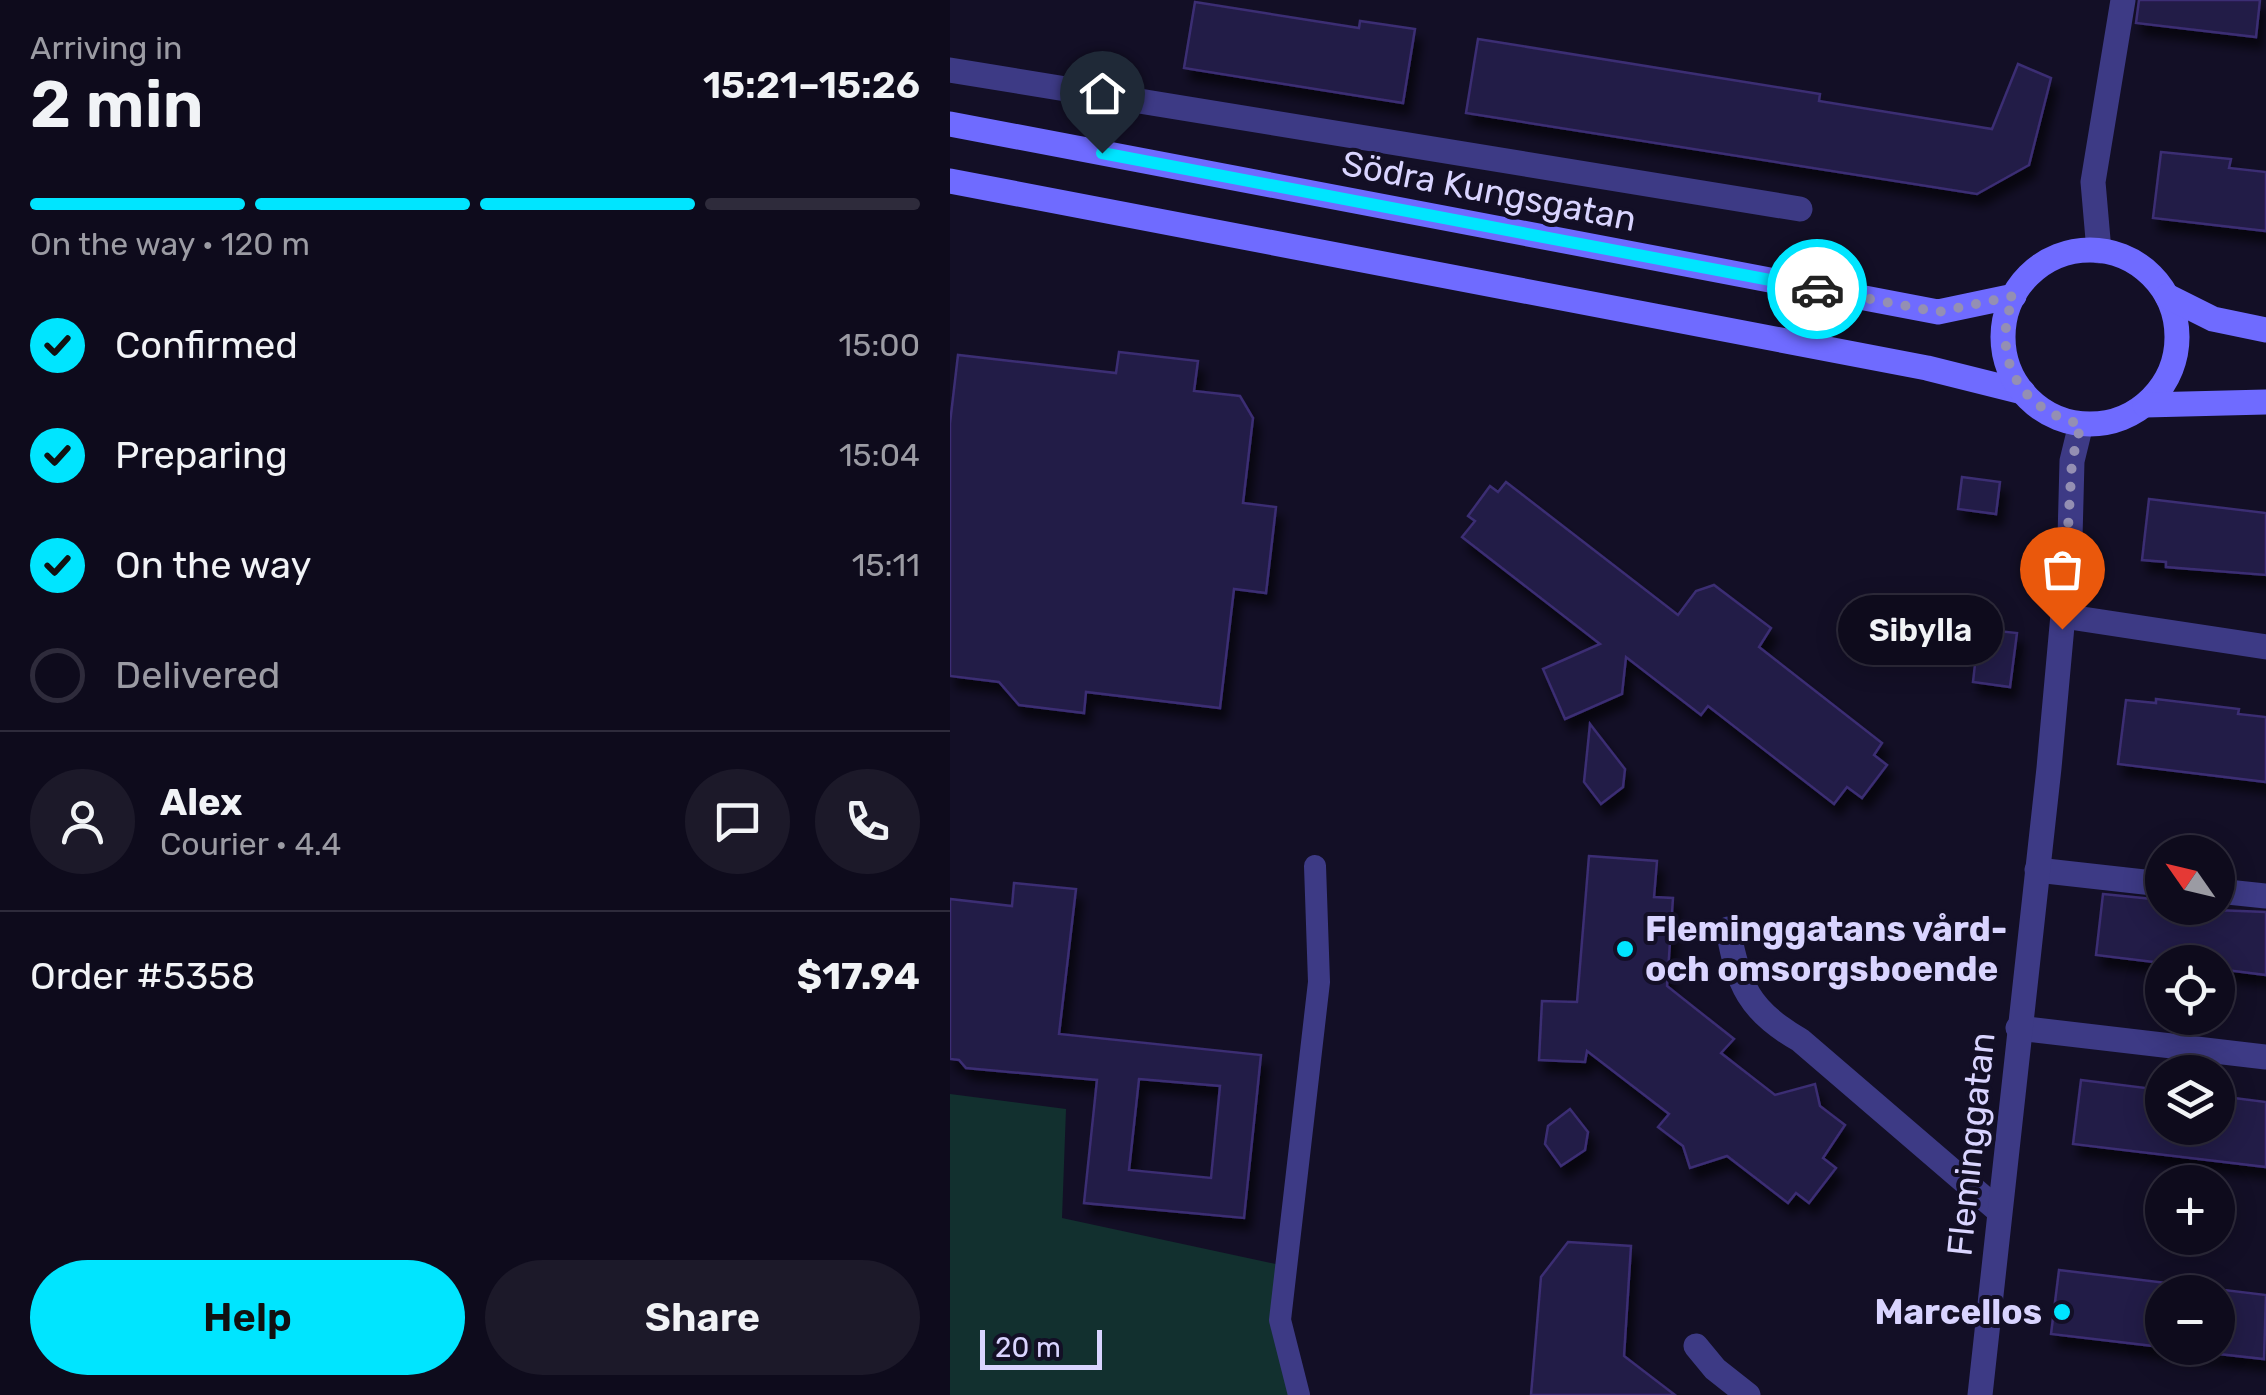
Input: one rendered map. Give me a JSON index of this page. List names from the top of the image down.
{
  "streets": {
    "main road": ["Södra Kungsgatan"],
    "street": ["Fleminggatan"]
  },
  "crossings": [
    ["Södra Kungsgatan", "Fleminggatan"]
  ],
  "places": ["Sibylla", "Fleminggatans vård- och omsorgsboende", "Marcellos"],
  "scale_bar": "20 m",
  "north": "top left",
  "page": {
    "heading": ["2 min", "Arriving in", "15:21–15:26"],
    "panel": [
      "Alex",
      "Courier · 4.4",
      "Order #5358",
      "$17.94"
    ],
    "bar": "On the way · 120 m",
    "list": [
      ["Confirmed", "15:00"],
      ["Preparing", "15:04"],
      ["On the way", "15:11"],
      "Delivered"
    ],
    "bubble": "Sibylla",
    "map_buttons": ["+", "−"],
    "buttons": ["Help", "Share"],
    "scale": "20 m"
  }
}
